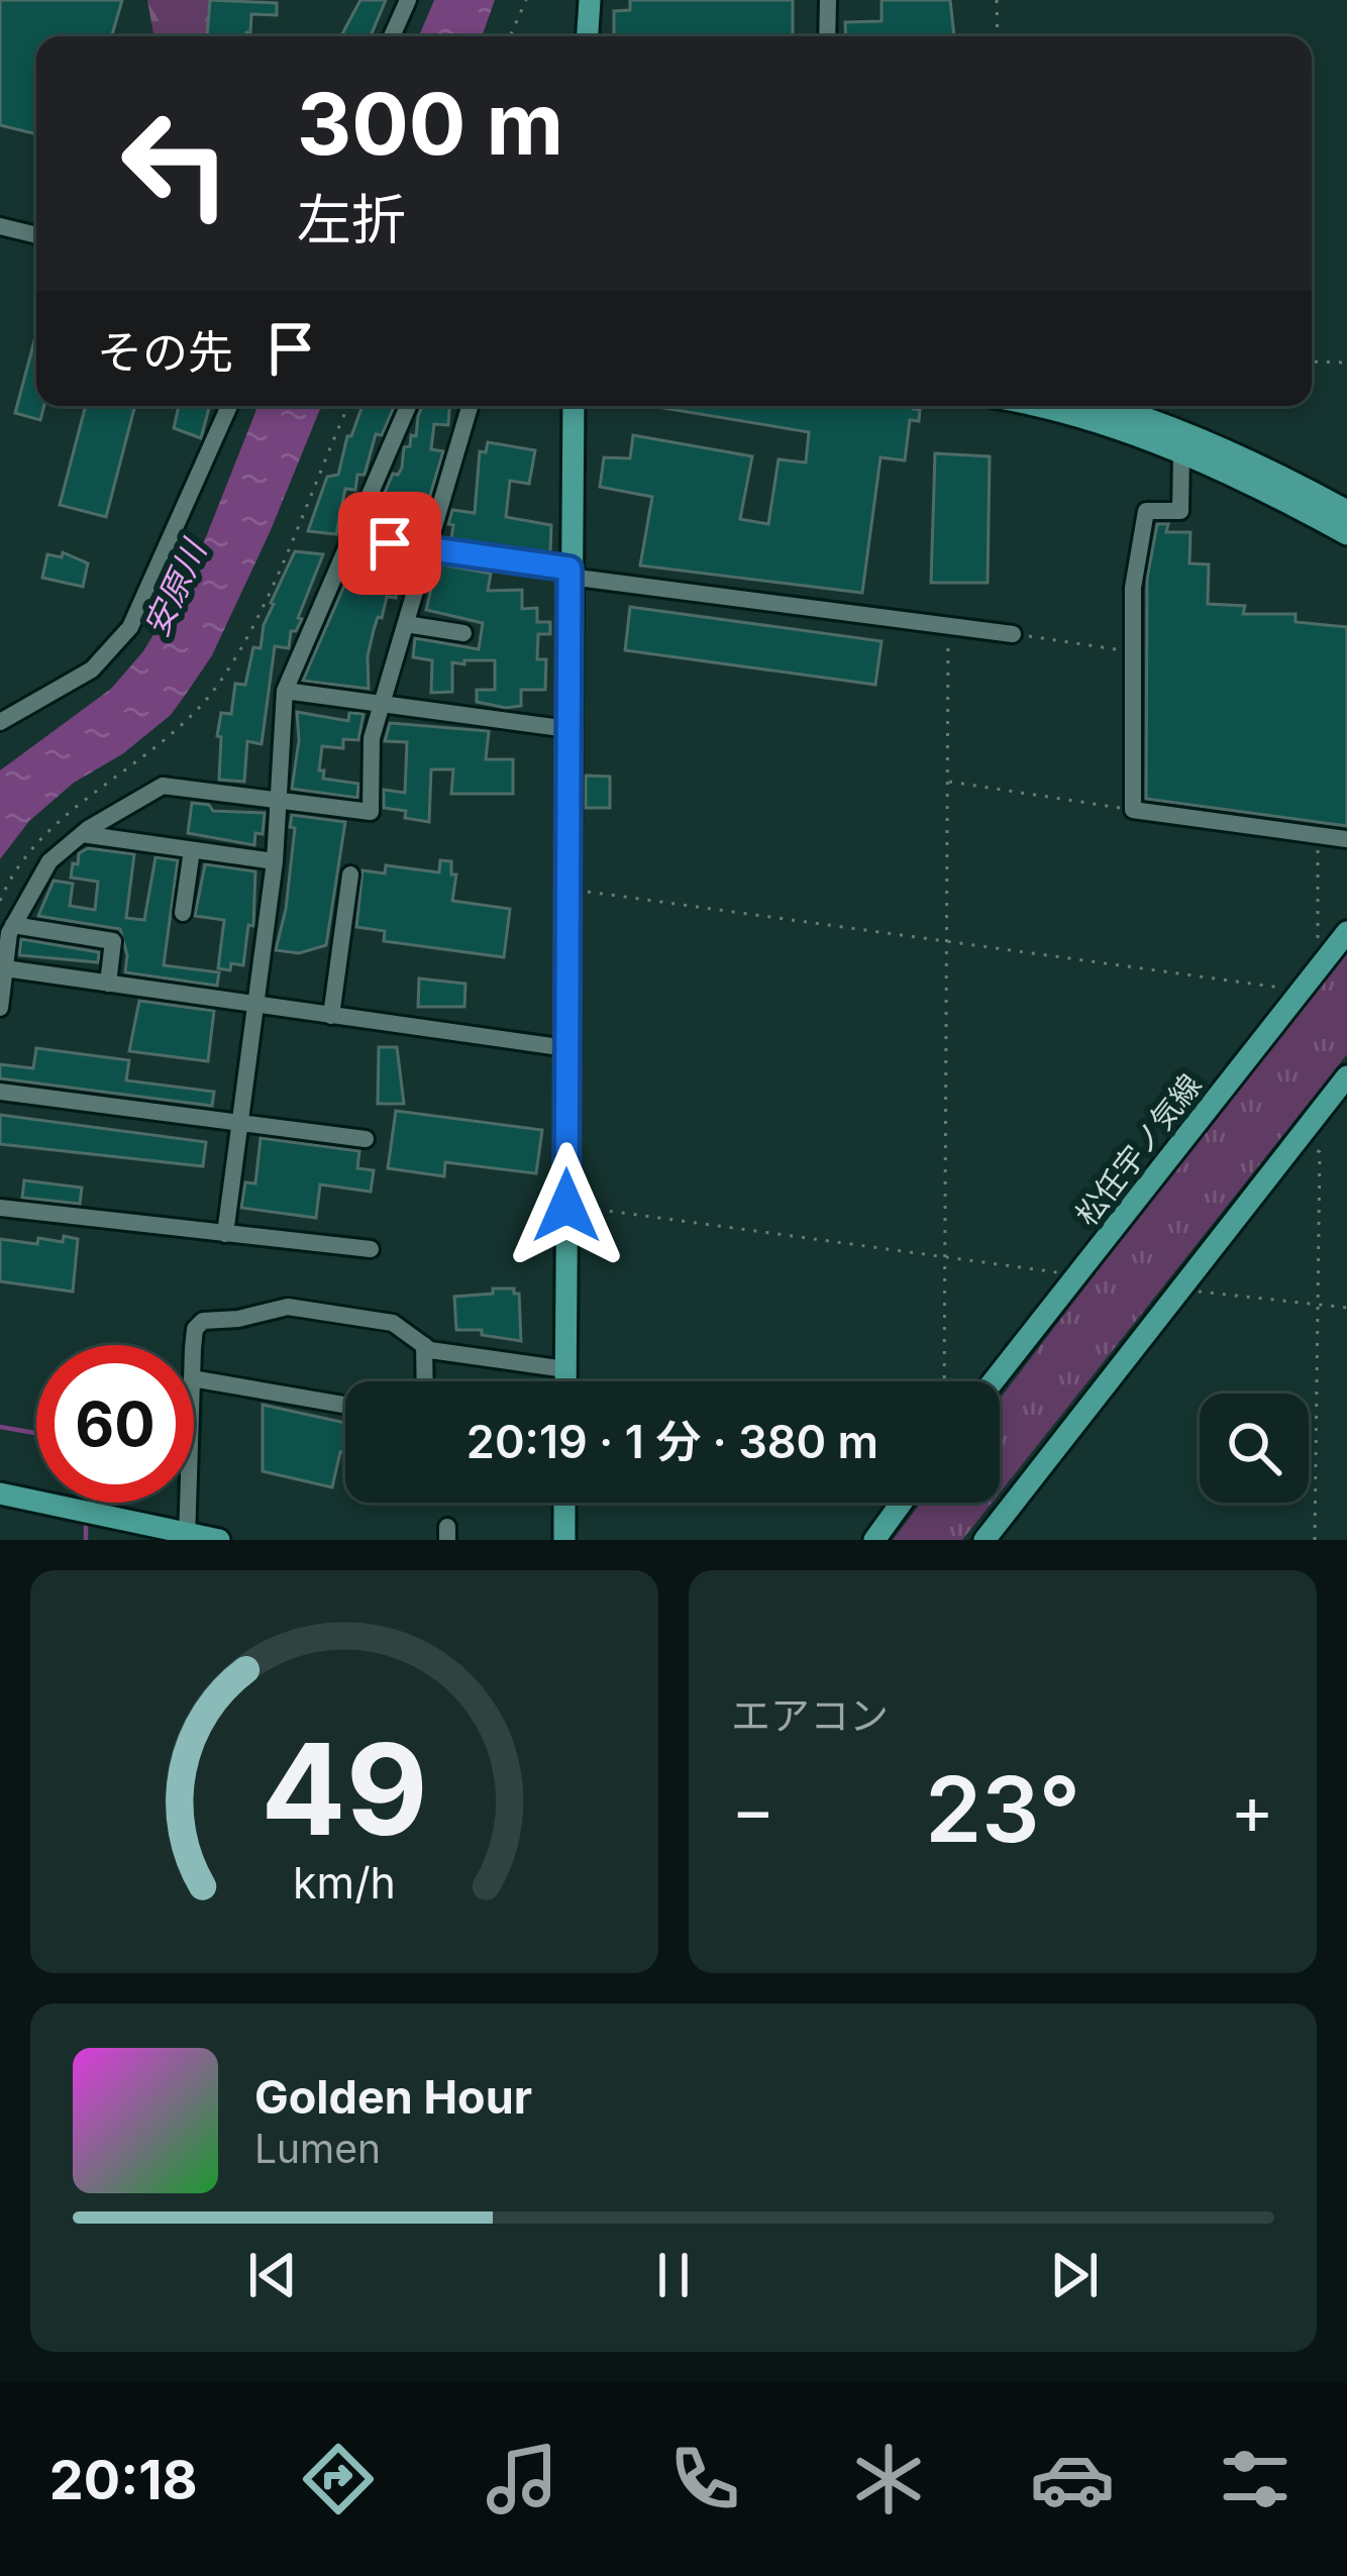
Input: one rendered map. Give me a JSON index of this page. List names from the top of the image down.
{
  "streets": {
    "main road": ["松任宇ノ気線"]
  },
  "water": ["安原川"],
  "page": {
    "turn": ["300 m", "左折"],
    "then": "その先",
    "limit": "60",
    "trip": "20:19 · 1 分 · 380 m",
    "tile": "エアコン",
    "heat": ["−", "23°", "+"],
    "song": ["Golden Hour", "Lumen"],
    "tabs": "20:18",
    "gauge": ["49", "km/h"]
  }
}
